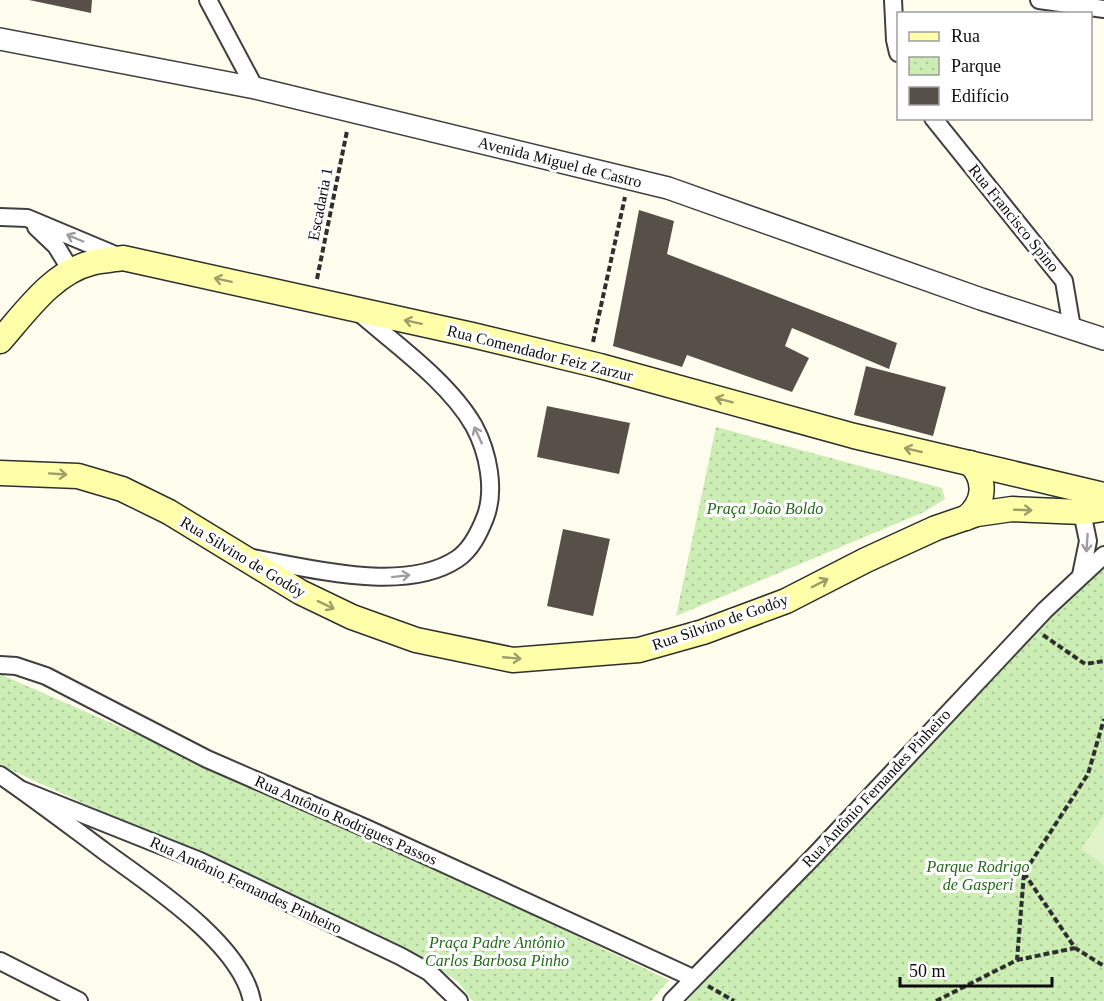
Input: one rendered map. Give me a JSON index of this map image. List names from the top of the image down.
{
  "streets": {
    "main road": ["Rua Comendador Feiz Zarzur", "Rua Silvino de Godóy"],
    "street": [
      "Avenida Miguel de Castro",
      "Rua Francisco Spino",
      "Rua Antônio Fernandes Pinheiro",
      "Rua Antônio Rodrigues Passos"
    ],
    "path": ["Escadaria 1"]
  },
  "crossings": [
    ["Avenida Miguel de Castro", "Escadaria 1"],
    ["Avenida Miguel de Castro", "Rua Francisco Spino"],
    ["Escadaria 1", "Rua Comendador Feiz Zarzur"],
    ["Rua Antônio Fernandes Pinheiro", "Rua Antônio Rodrigues Passos"]
  ],
  "one_way": ["Rua Comendador Feiz Zarzur", "Rua Silvino de Godóy"],
  "parks": ["Praça João Boldo", "Parque Rodrigo de Gasperi", "Praça Padre Antônio Carlos Barbosa Pinho"],
  "legend": ["Rua", "Parque", "Edifício"],
  "scale_bar": "50 m"
}
